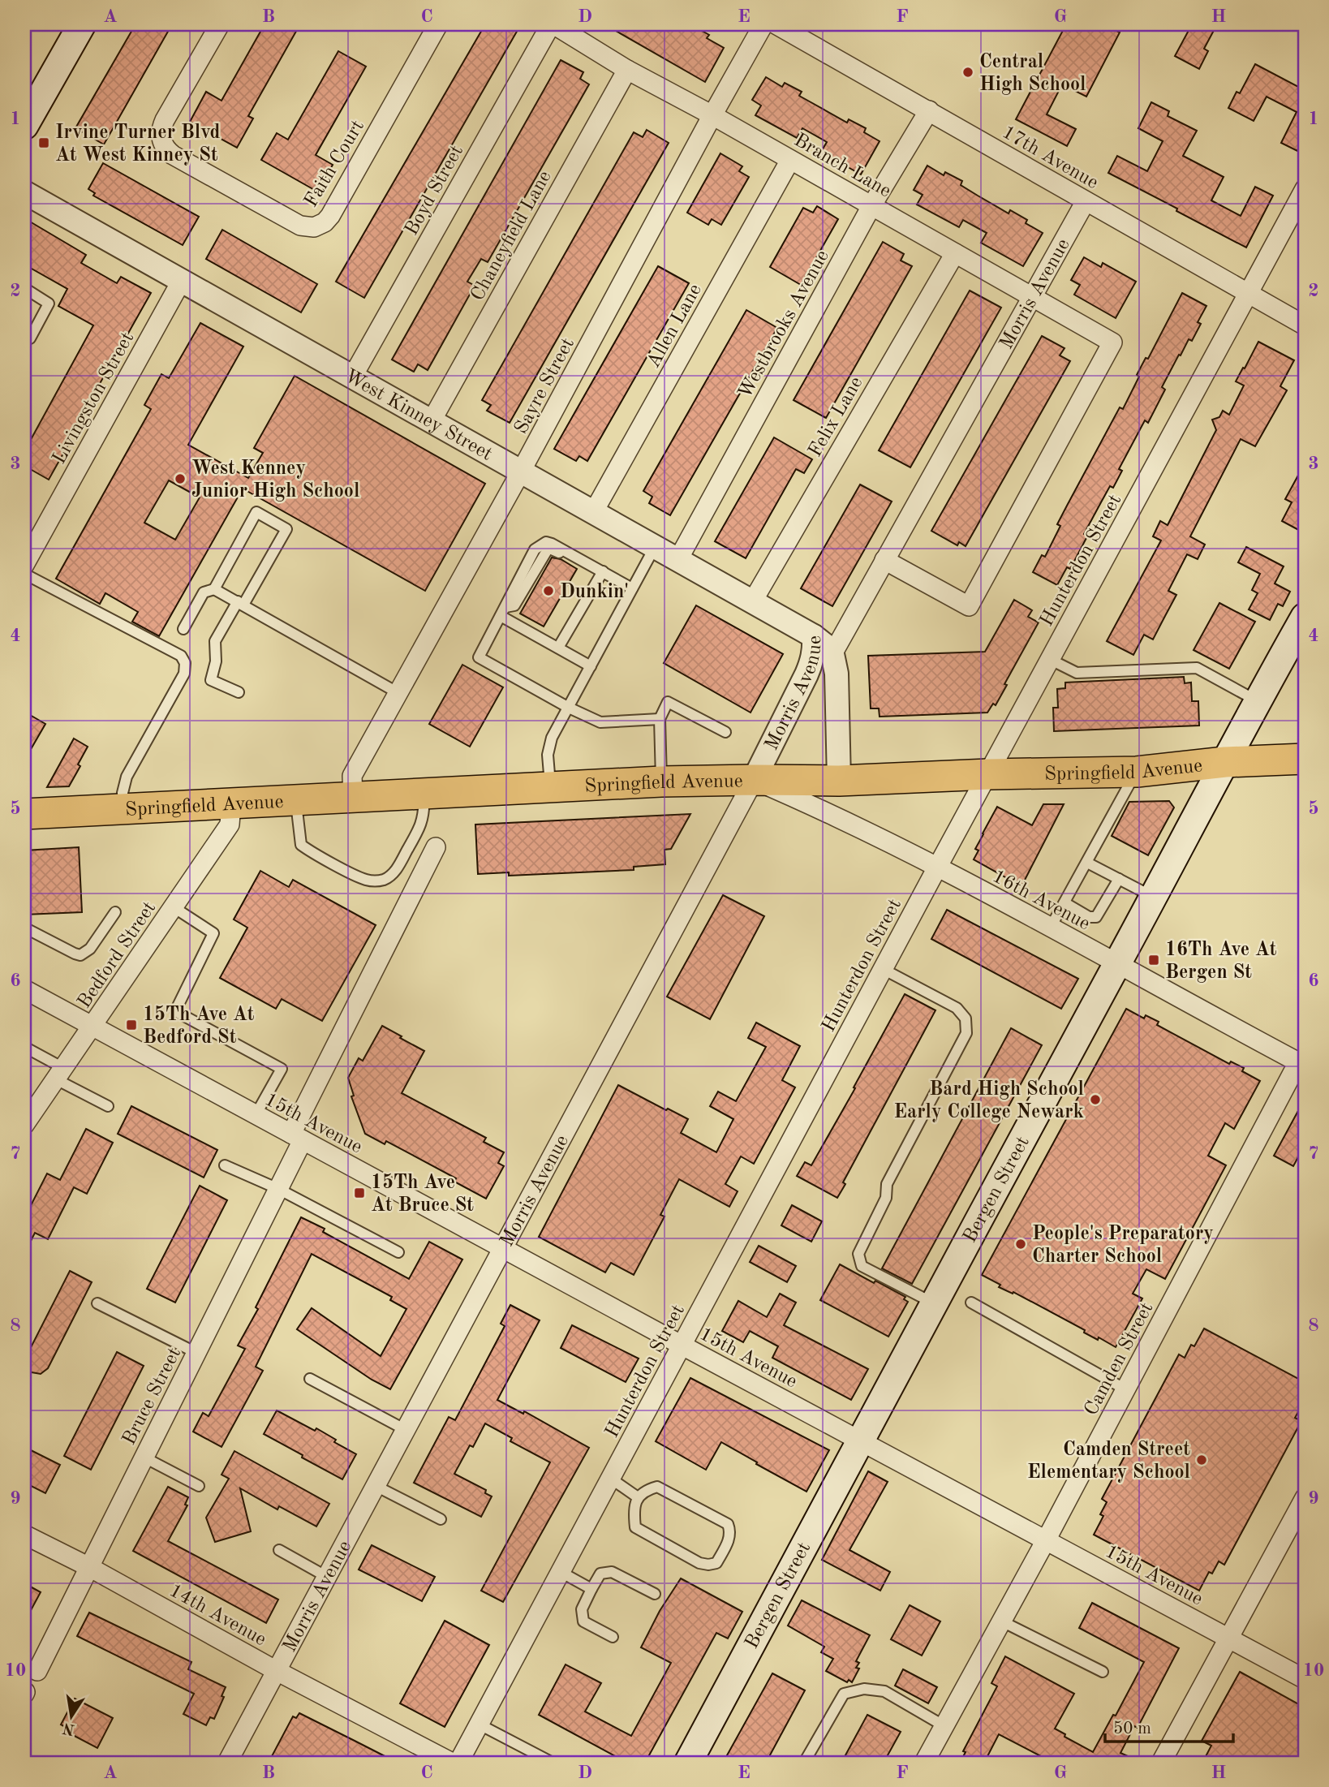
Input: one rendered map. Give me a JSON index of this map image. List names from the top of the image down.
{
  "streets": {
    "main road": ["Springfield Avenue", "Bergen Street"],
    "street": [
      "17th Avenue",
      "Faith Court",
      "Branch Lane",
      "Boyd Street",
      "Chaneyfield Lane",
      "Morris Avenue",
      "Westbrooks Avenue",
      "Allen Lane",
      "Sayre Street",
      "Livingston Street",
      "West Kinney Street",
      "Felix Lane",
      "Hunterdon Street",
      "16th Avenue",
      "Bedford Street",
      "15th Avenue",
      "Camden Street",
      "Bruce Street",
      "14th Avenue"
    ]
  },
  "crossings": [
    ["17th Avenue", "Morris Avenue"],
    ["17th Avenue", "Westbrooks Avenue"],
    ["17th Avenue", "Hunterdon Street"],
    ["Branch Lane", "Boyd Street"],
    ["Branch Lane", "Chaneyfield Lane"],
    ["Branch Lane", "Morris Avenue"],
    ["Branch Lane", "Westbrooks Avenue"],
    ["Branch Lane", "Allen Lane"],
    ["Branch Lane", "Sayre Street"],
    ["Branch Lane", "Felix Lane"],
    ["Boyd Street", "West Kinney Street"],
    ["Chaneyfield Lane", "West Kinney Street"],
    ["Morris Avenue", "West Kinney Street"],
    ["Morris Avenue", "Springfield Avenue"],
    ["Morris Avenue", "16th Avenue"],
    ["Morris Avenue", "15th Avenue"],
    ["Morris Avenue", "14th Avenue"],
    ["Westbrooks Avenue", "West Kinney Street"],
    ["Allen Lane", "West Kinney Street"],
    ["Sayre Street", "West Kinney Street"],
    ["Sayre Street", "Springfield Avenue"],
    ["Livingston Street", "West Kinney Street"],
    ["West Kinney Street", "Felix Lane"],
    ["Hunterdon Street", "Springfield Avenue"],
    ["Hunterdon Street", "16th Avenue"],
    ["Hunterdon Street", "15th Avenue"],
    ["Springfield Avenue", "16th Avenue"],
    ["Springfield Avenue", "Bedford Street"],
    ["Springfield Avenue", "Bergen Street"],
    ["16th Avenue", "Bergen Street"],
    ["16th Avenue", "Camden Street"],
    ["Bedford Street", "15th Avenue"],
    ["15th Avenue", "Bergen Street"],
    ["15th Avenue", "Camden Street"],
    ["15th Avenue", "Bruce Street"],
    ["Bruce Street", "14th Avenue"]
  ],
  "places": {
    "other": [
      "Central High School",
      "West Kenney Junior High School",
      "Dunkin'",
      "Bard High School Early College Newark",
      "People's Preparatory Charter School",
      "Camden Street Elementary School"
    ],
    "transit": [
      "Irvine Turner Blvd At West Kinney St",
      "16Th Ave At Bergen St",
      "15Th Ave At Bedford St",
      "15Th Ave At Bruce St"
    ]
  },
  "scale_bar": "50 m",
  "north": "bottom",
  "grid": {
    "columns": [
      "A",
      "B",
      "C",
      "D",
      "E",
      "F",
      "G",
      "H"
    ],
    "rows": [
      "1",
      "2",
      "3",
      "4",
      "5",
      "6",
      "7",
      "8",
      "9",
      "10"
    ]
  }
}
